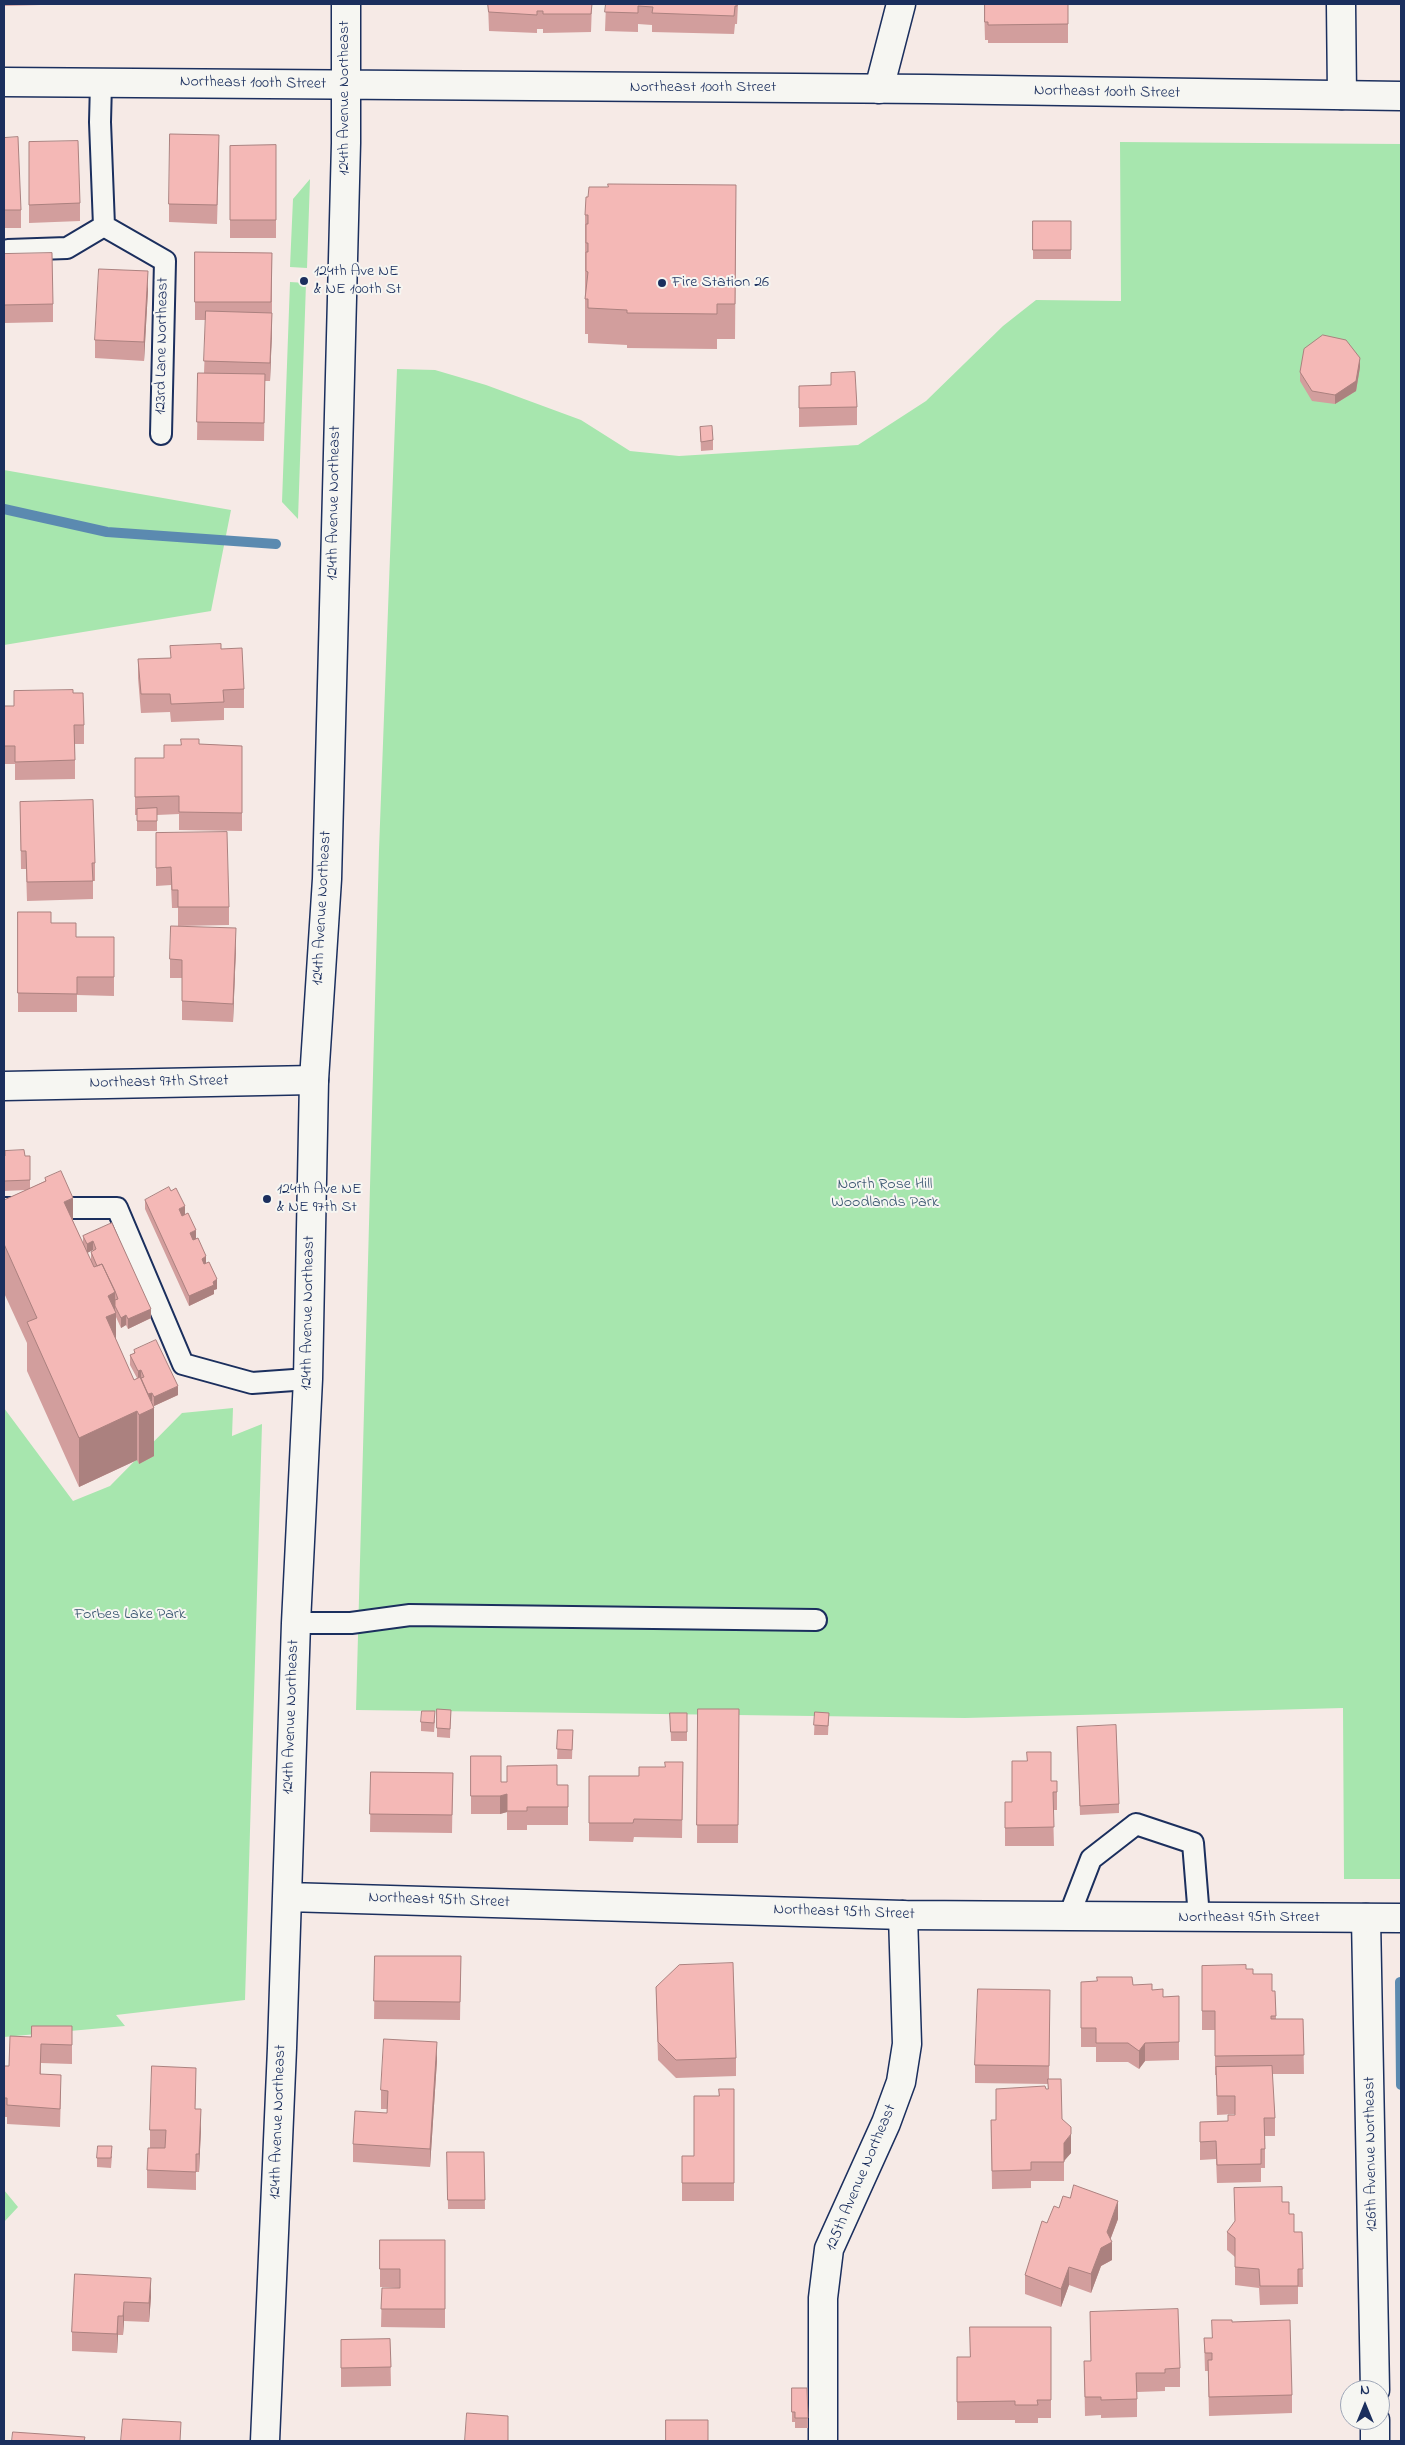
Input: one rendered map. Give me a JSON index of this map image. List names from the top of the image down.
{
  "streets": {
    "street": [
      "Northeast 100th Street",
      "124th Avenue Northeast",
      "Northeast 97th Street",
      "Northeast 95th Street",
      "126th Avenue Northeast",
      "125th Avenue Northeast"
    ],
    "lane": ["123rd Lane Northeast"]
  },
  "crossings": [
    ["Northeast 100th Street", "124th Avenue Northeast"],
    ["124th Avenue Northeast", "Northeast 97th Street"],
    ["124th Avenue Northeast", "Northeast 95th Street"],
    ["Northeast 95th Street", "126th Avenue Northeast"],
    ["Northeast 95th Street", "125th Avenue Northeast"]
  ],
  "parks": ["North Rose Hill Woodlands Park", "Forbes Lake Park"],
  "places": ["124th Ave NE & NE 100th St", "Fire Station 26", "124th Ave NE & NE 97th St"],
  "north": "top"
}
